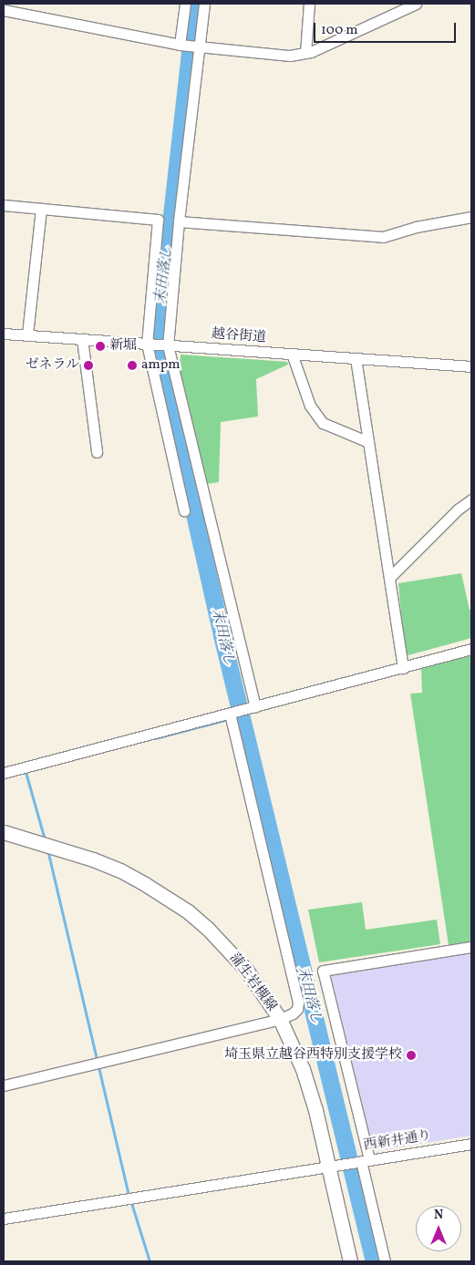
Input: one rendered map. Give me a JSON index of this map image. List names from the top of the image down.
{
  "streets": {
    "main road": ["蒲生岩槻線"],
    "street": ["越谷街道", "西新井通り"]
  },
  "crossings": [
    ["蒲生岩槻線", "西新井通り"]
  ],
  "water": ["末田落し"],
  "places": [
    "新堀",
    "ゼネラル",
    "ampm",
    "埼玉県立越谷西特別支援学校"
  ],
  "scale_bar": "100 m",
  "north": "top"
}
